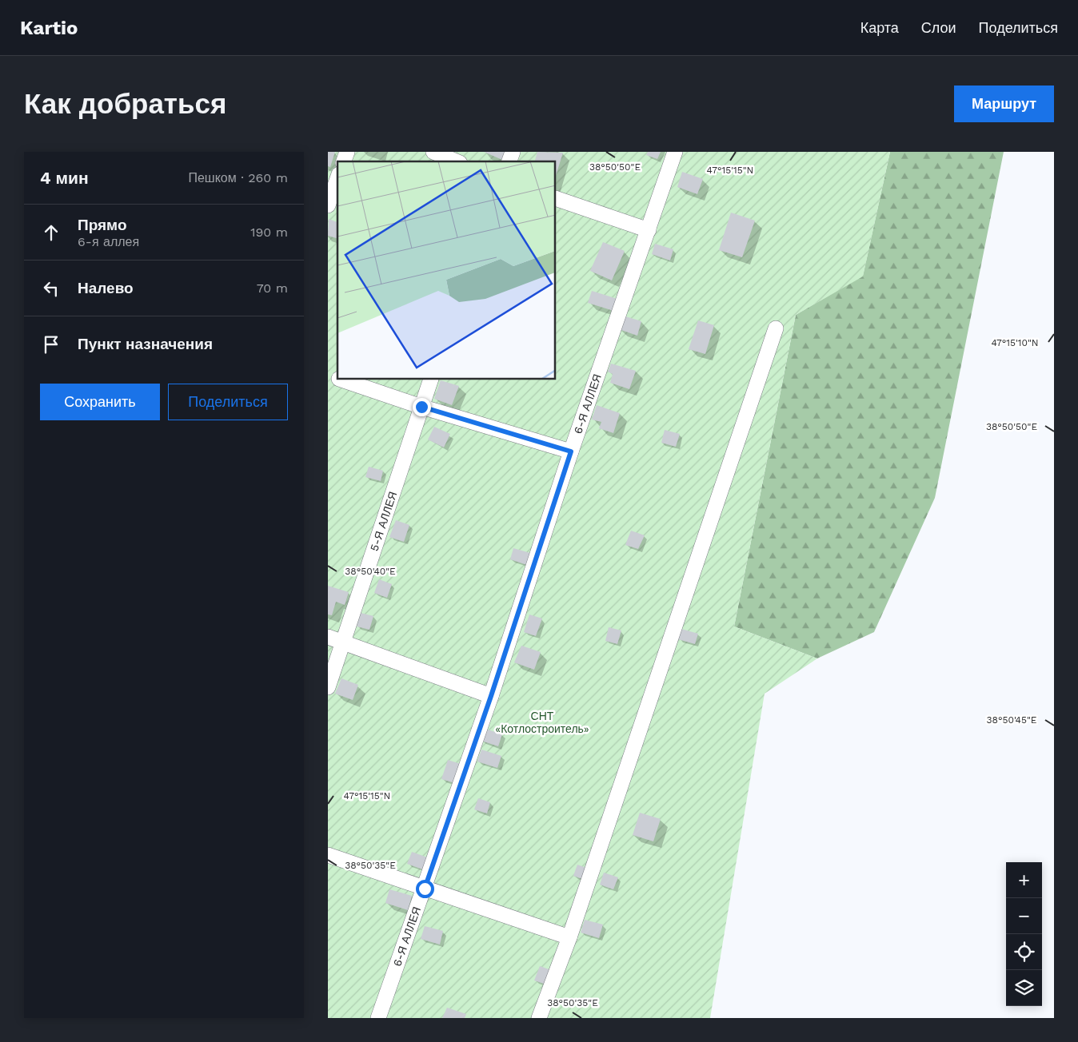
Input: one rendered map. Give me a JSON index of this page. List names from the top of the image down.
{
  "streets": {
    "street": ["6-Я АЛЛЕЯ", "5-Я АЛЛЕЯ"]
  },
  "parks": ["СНТ «Котлостроитель»"],
  "page": {
    "header": "Kartio",
    "nav": ["Карта", "Слои", "Поделиться"],
    "buttons": [
      "Маршрут",
      ["Сохранить", "Поделиться"]
    ],
    "title": "Как добраться",
    "heading": ["4 мин", "Пешком · 260 m"],
    "list": [
      ["Прямо", "6-я аллея", "190 m"],
      ["Налево", "70 m"],
      "Пункт назначения"
    ],
    "map_buttons": ["+", "−"]
  },
  "coordinates": [
    "38°50'50\"E",
    "47°15'15\"N",
    "47°15'10\"N",
    "38°50'40\"E",
    "38°50'45\"E",
    "38°50'35\"E"
  ]
}
